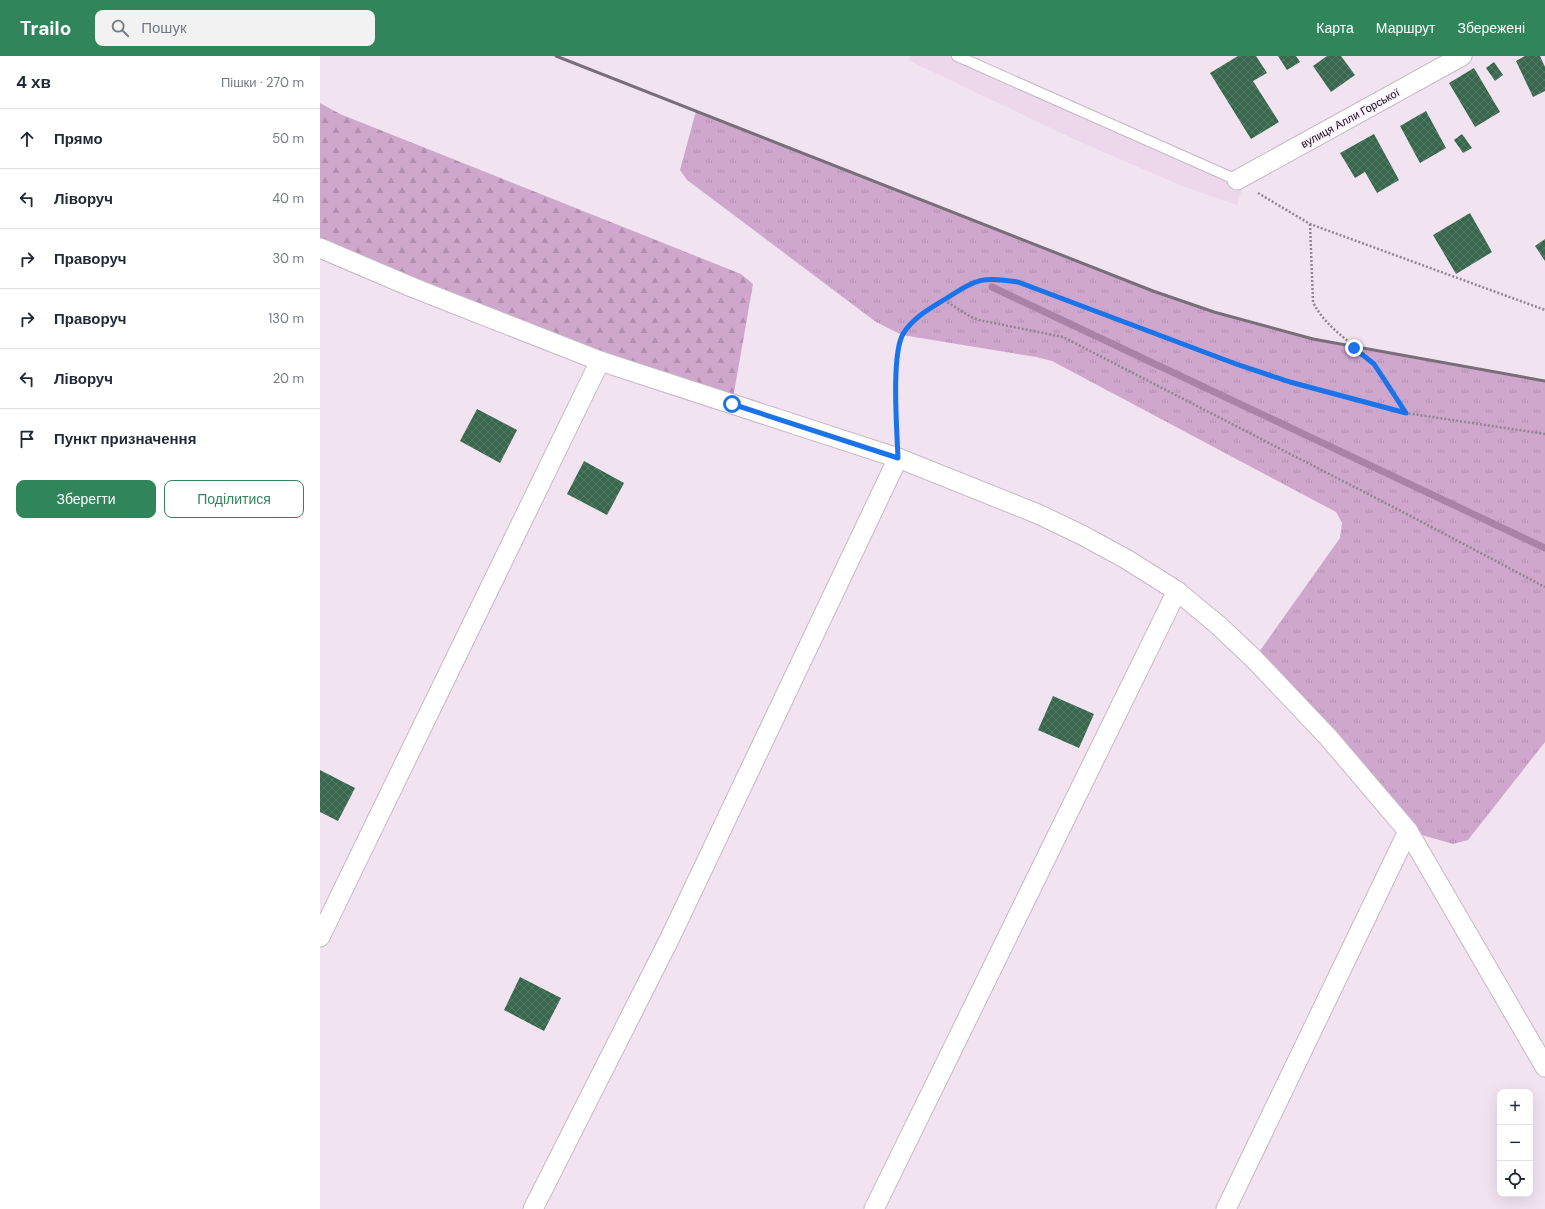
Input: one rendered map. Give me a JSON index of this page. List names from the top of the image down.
{
  "streets": {
    "street": ["вулиця Алли Горської"]
  },
  "page": {
    "header": "Trailo",
    "search": "Пошук",
    "nav": ["Карта", "Маршрут", "Збережені"],
    "heading": ["4 хв", "Пішки · 270 m"],
    "list": [
      ["Прямо", "50 m"],
      ["Ліворуч", "40 m"],
      ["Праворуч", "30 m"],
      ["Праворуч", "130 m"],
      ["Ліворуч", "20 m"],
      "Пункт призначення"
    ],
    "buttons": ["Зберегти", "Поділитися"],
    "map_buttons": ["+", "−"]
  }
}
